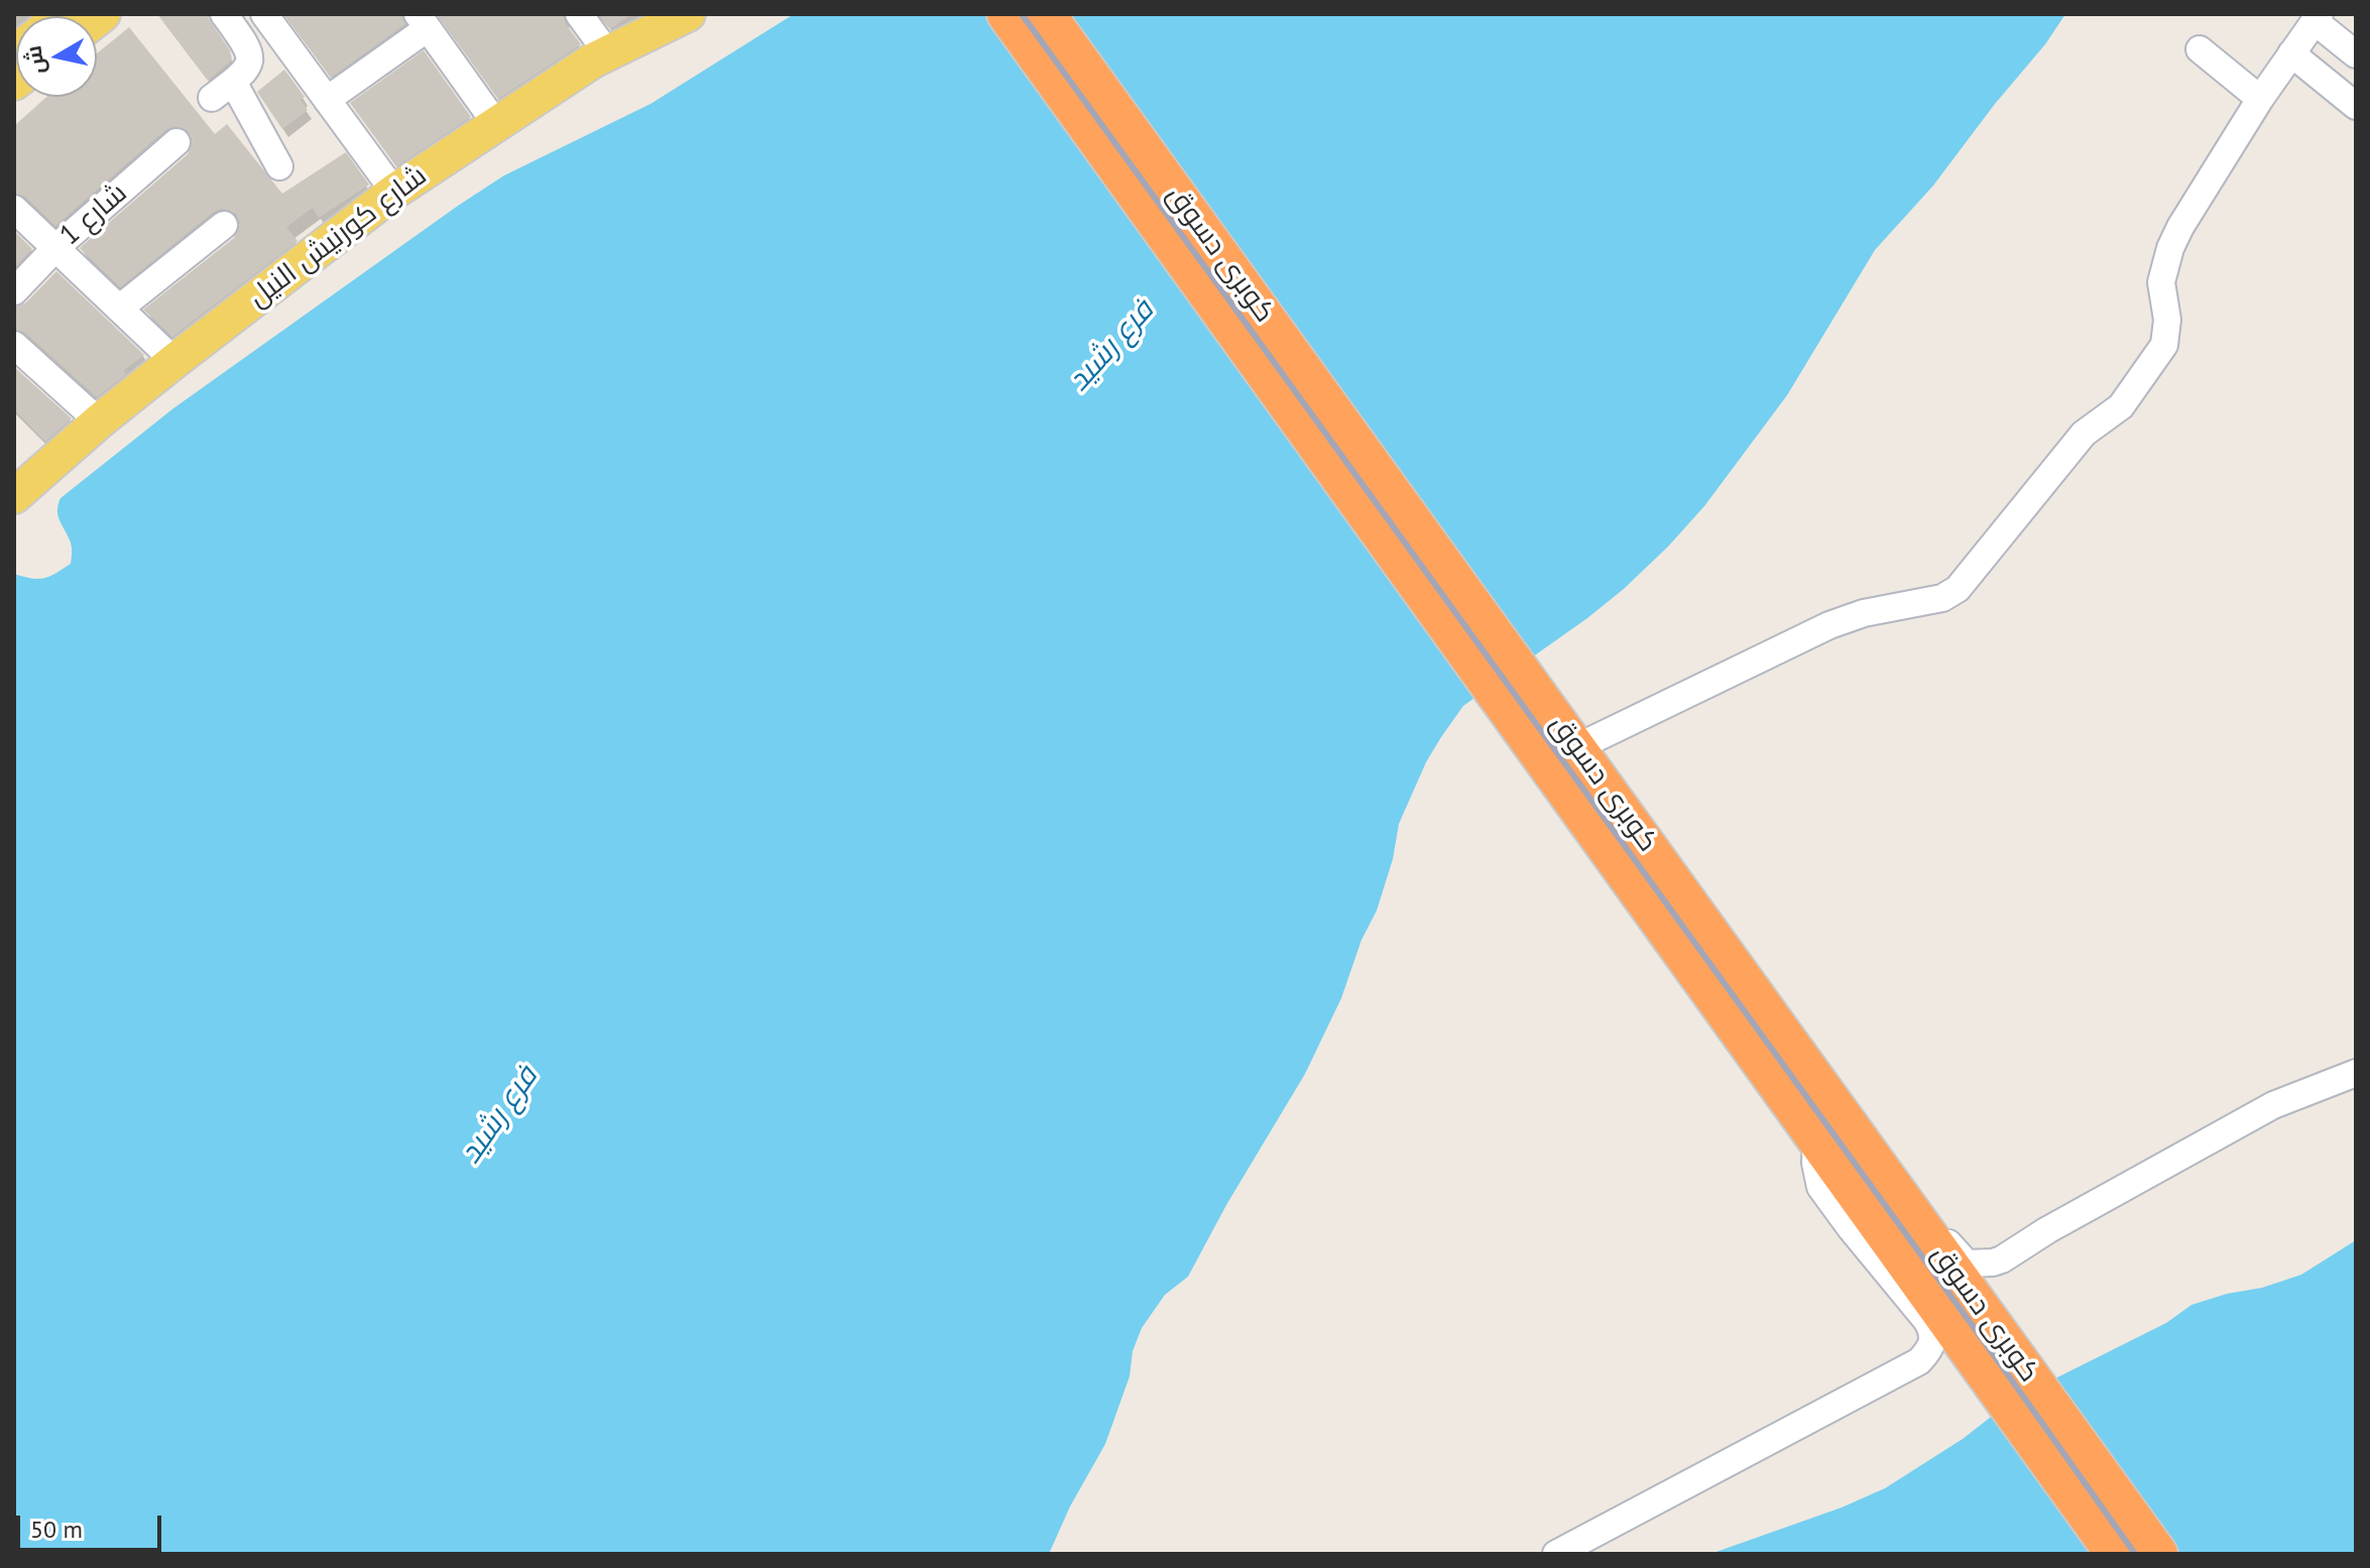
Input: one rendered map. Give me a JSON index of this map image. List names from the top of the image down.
{
  "streets": {
    "highway": ["كوبرى دسوق"],
    "main road": ["شارع كورنيش النيل"],
    "street": ["شارع 1"]
  },
  "water": ["فرع رشيد"],
  "scale_bar": "50 m",
  "north": "left"
}
